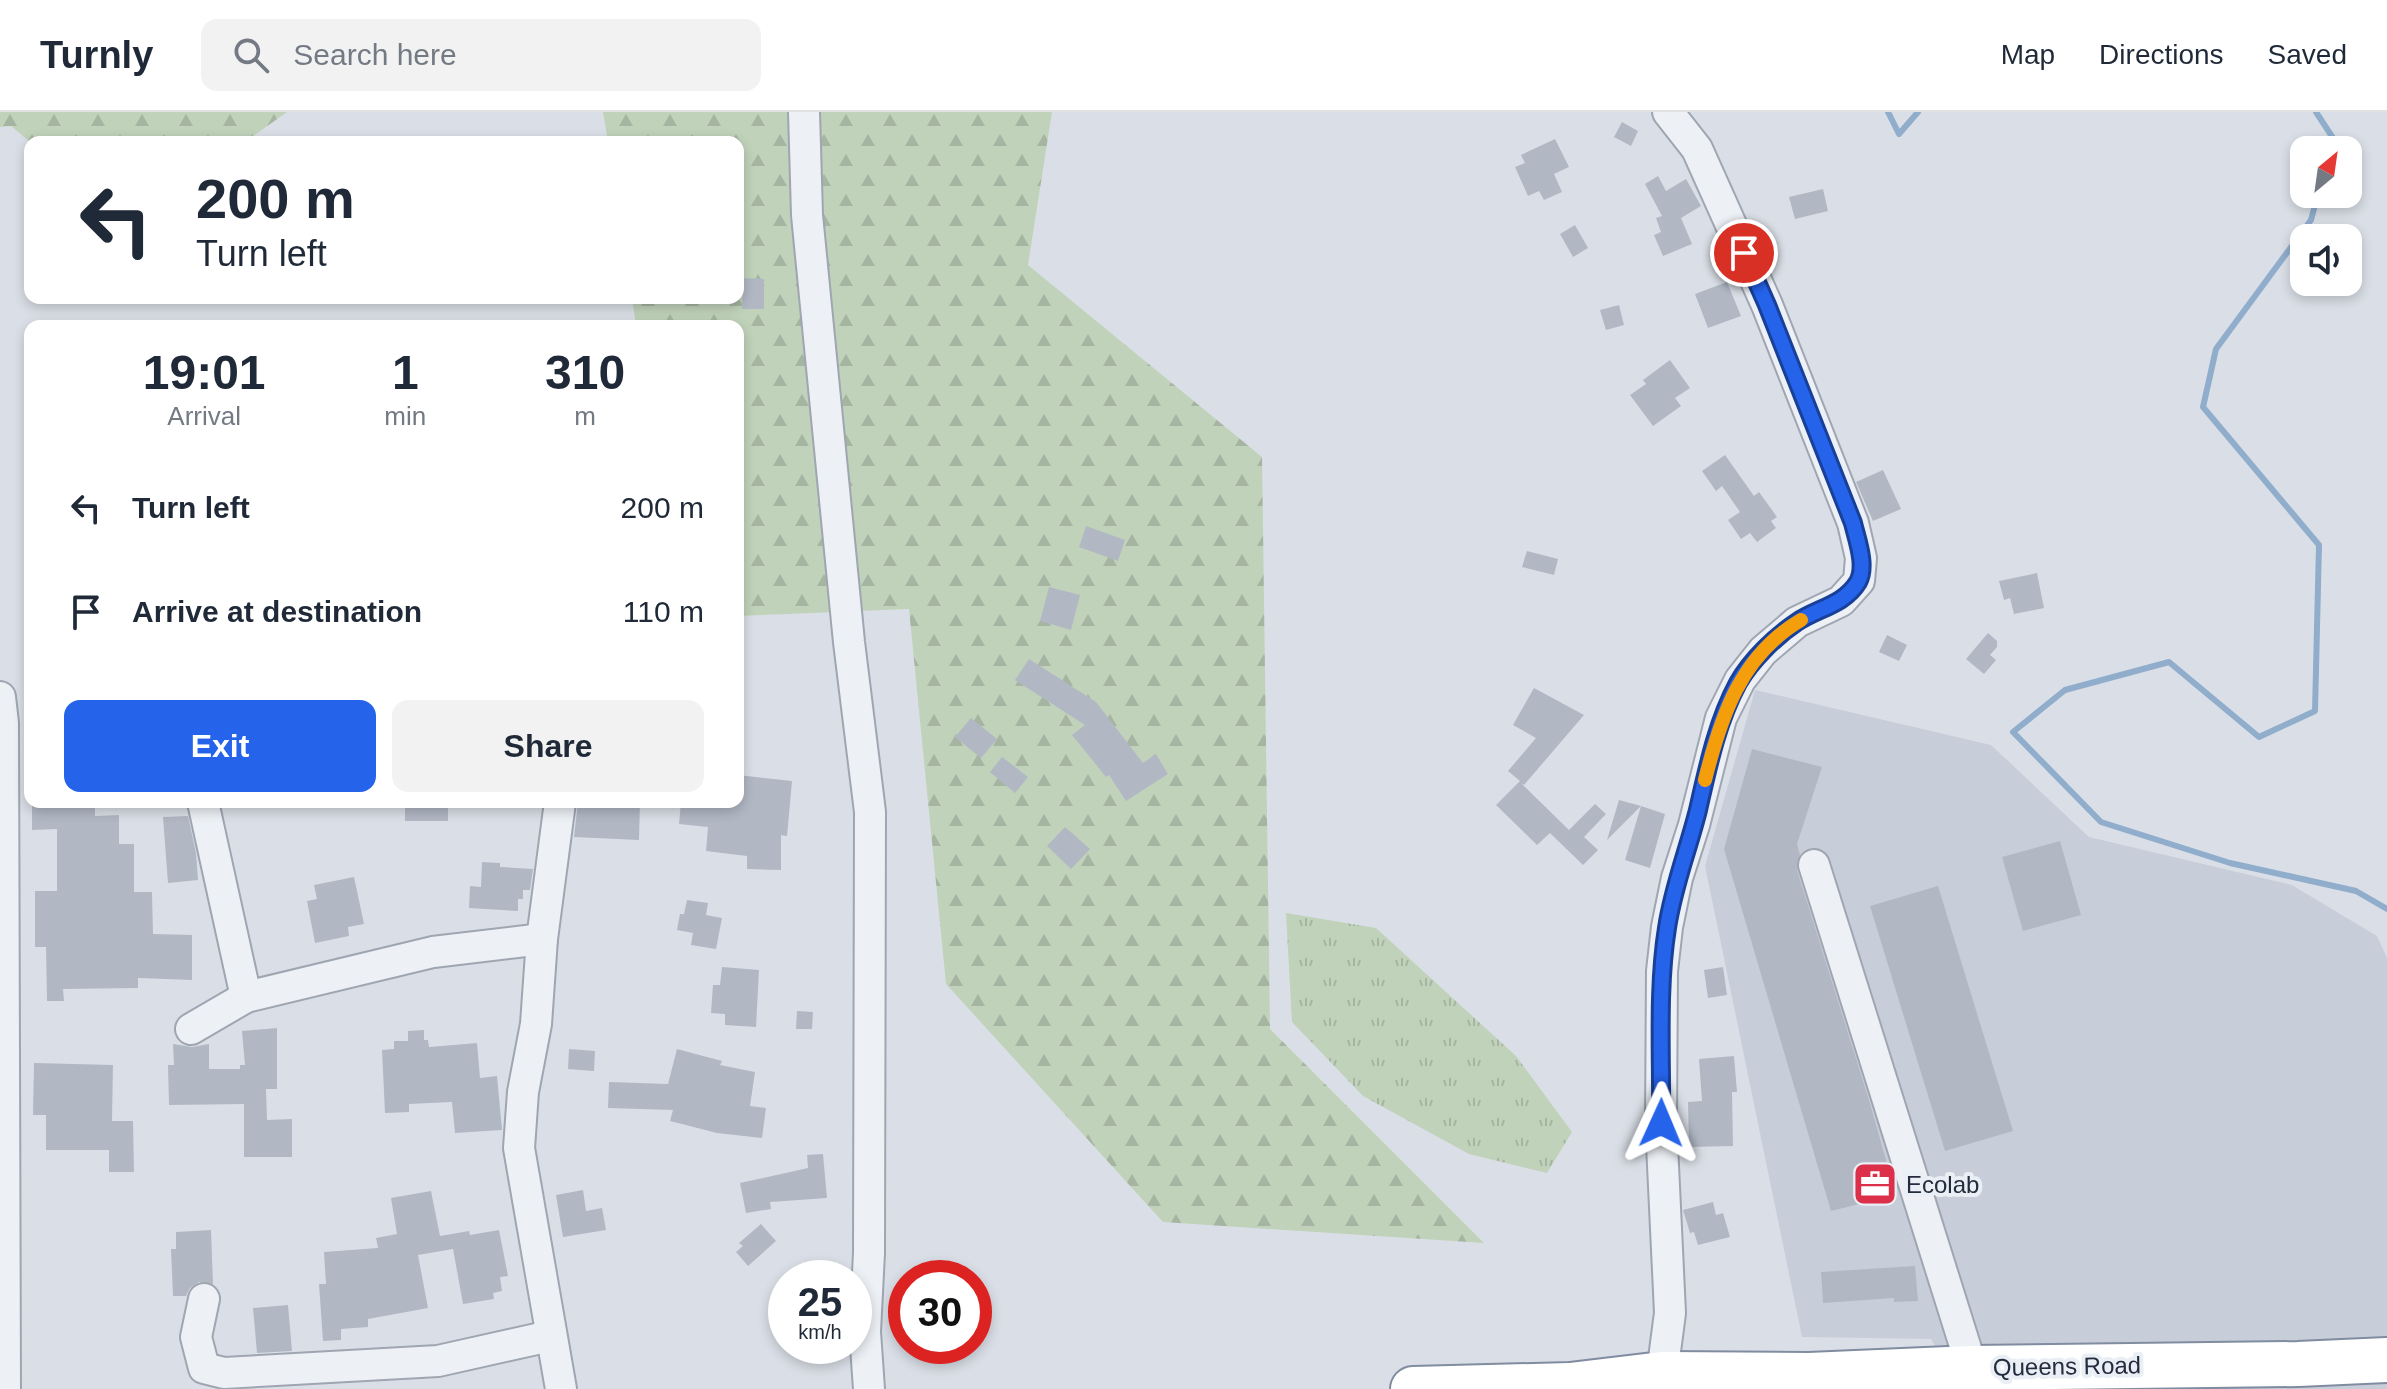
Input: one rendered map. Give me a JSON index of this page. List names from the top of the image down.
{
  "streets": {
    "highway": ["Queens Road"]
  },
  "places": {
    "office": ["Ecolab"]
  },
  "north": "top right",
  "page": {
    "header": "Turnly",
    "search": "Search here",
    "nav": ["Map", "Directions", "Saved"],
    "turn": ["200 m", "Turn left"],
    "eta": [
      "19:01",
      "Arrival",
      "1",
      "min",
      "310",
      "m"
    ],
    "list": [
      {
        "name": "Turn left",
        "value": "200 m"
      },
      {
        "name": "Arrive at destination",
        "value": "110 m"
      }
    ],
    "buttons": ["Exit", "Share"],
    "speed": "25 km/h",
    "limit": "30"
  }
}
